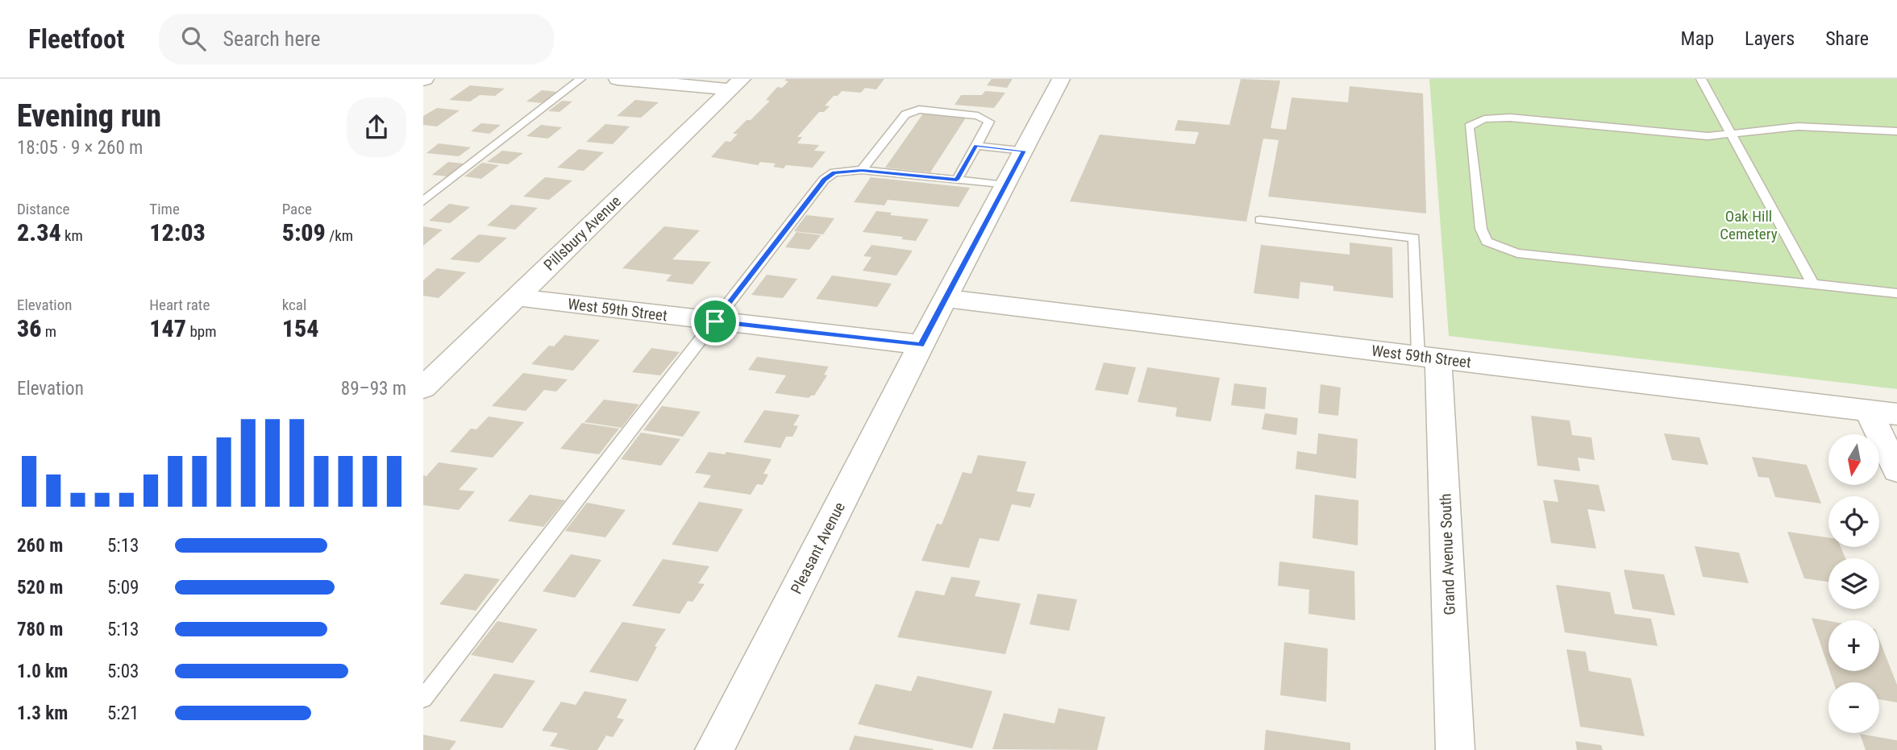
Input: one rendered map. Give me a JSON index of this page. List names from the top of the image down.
{
  "streets": {
    "street": [
      "Pillsbury Avenue",
      "West 59th Street",
      "Pleasant Avenue",
      "Grand Avenue South"
    ]
  },
  "crossings": [
    ["Pillsbury Avenue", "West 59th Street"],
    ["West 59th Street", "Pleasant Avenue"],
    ["West 59th Street", "Grand Avenue South"]
  ],
  "parks": ["Oak Hill Cemetery"],
  "north": "bottom",
  "page": {
    "header": "Fleetfoot",
    "search": "Search here",
    "nav": ["Map", "Layers", "Share"],
    "heading": ["Evening run", "18:05 · 9 × 260 m"],
    "stats": [
      ["Distance", "2.34 km"],
      ["Time", "12:03"],
      ["Pace", "5:09 /km"],
      ["Elevation", "36 m"],
      ["Heart rate", "147 bpm"],
      ["kcal", "154"]
    ],
    "chart": ["Elevation", "89–93 m"],
    "map_buttons": ["+", "−"],
    "list": [
      {
        "name": "260 m",
        "note": "5:13"
      },
      {
        "name": "520 m",
        "note": "5:09"
      },
      {
        "name": "780 m",
        "note": "5:13"
      },
      {
        "name": "1.0 km",
        "note": "5:03"
      },
      {
        "name": "1.3 km",
        "note": "5:21"
      }
    ]
  }
}
